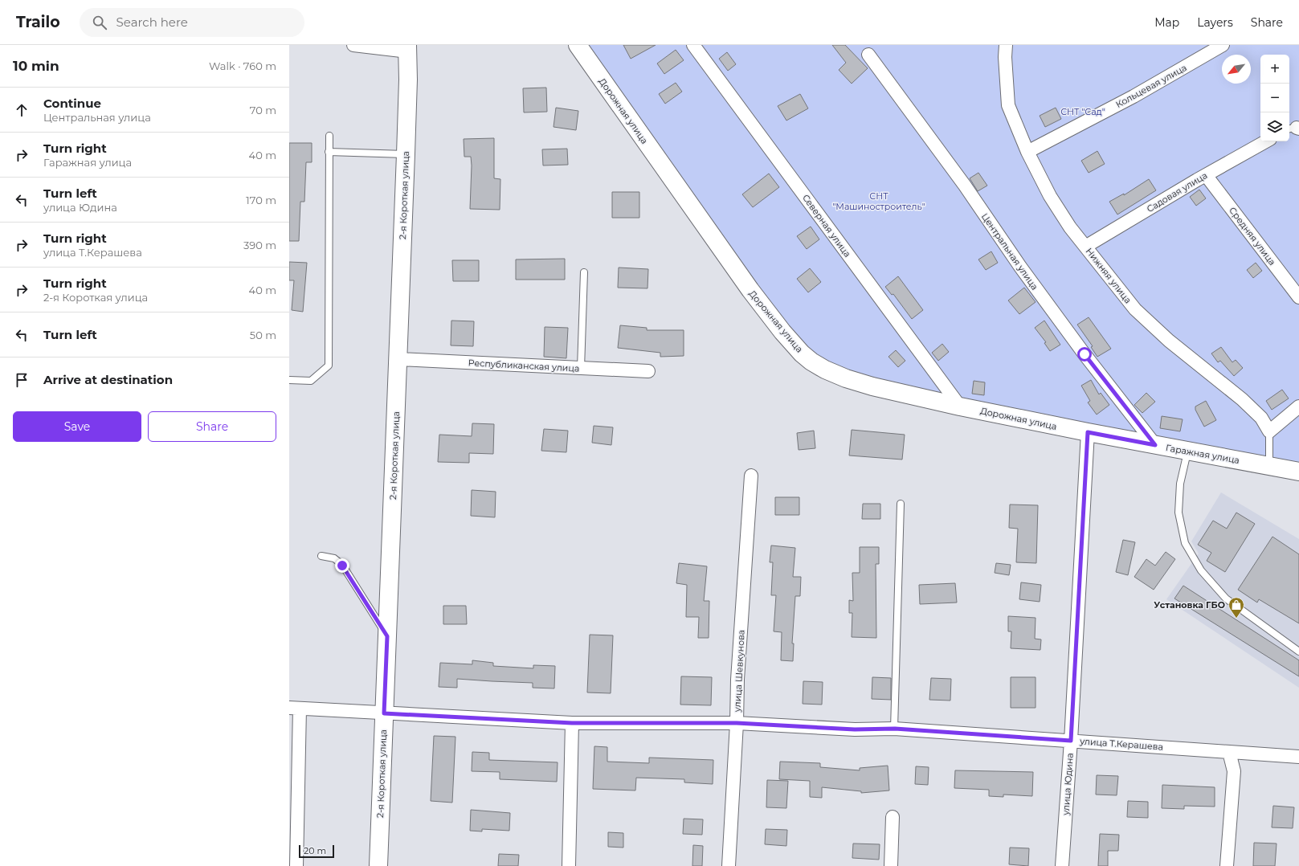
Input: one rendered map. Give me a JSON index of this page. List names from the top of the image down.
{
  "streets": {
    "street": [
      "Кольцевая улица",
      "Дорожная улица",
      "Садовая улица",
      "2-я Короткая улица",
      "Северная улица",
      "Средняя улица",
      "Центральная улица",
      "Нижняя улица",
      "Республиканская улица",
      "Гаражная улица",
      "улица Шевкунова",
      "улица Т.Керашева",
      "улица Юдина"
    ]
  },
  "crossings": [
    ["Кольцевая улица", "Нижняя улица"],
    ["Дорожная улица", "Северная улица"],
    ["Дорожная улица", "Гаражная улица"],
    ["Дорожная улица", "улица Юдина"],
    ["Садовая улица", "Средняя улица"],
    ["Садовая улица", "Нижняя улица"],
    ["2-я Короткая улица", "Республиканская улица"],
    ["2-я Короткая улица", "улица Т.Керашева"],
    ["Центральная улица", "Гаражная улица"],
    ["Гаражная улица", "улица Юдина"],
    ["улица Шевкунова", "улица Т.Керашева"],
    ["улица Т.Керашева", "улица Юдина"]
  ],
  "parks": ["СНТ \"Сад\"", "СНТ \"Машиностроитель\""],
  "places": {
    "shop": ["Установка ГБО"]
  },
  "scale_bar": "20 m",
  "north": "bottom left",
  "page": {
    "header": "Trailo",
    "search": "Search here",
    "nav": ["Map", "Layers", "Share"],
    "heading": ["10 min", "Walk · 760 m"],
    "map_buttons": ["+", "−"],
    "list": [
      ["Continue", "Центральная улица", "70 m"],
      ["Turn right", "Гаражная улица", "40 m"],
      ["Turn left", "улица Юдина", "170 m"],
      ["Turn right", "улица Т.Керашева", "390 m"],
      ["Turn right", "2-я Короткая улица", "40 m"],
      ["Turn left", "50 m"],
      "Arrive at destination"
    ],
    "buttons": ["Save", "Share"],
    "scale": "20 m"
  }
}
